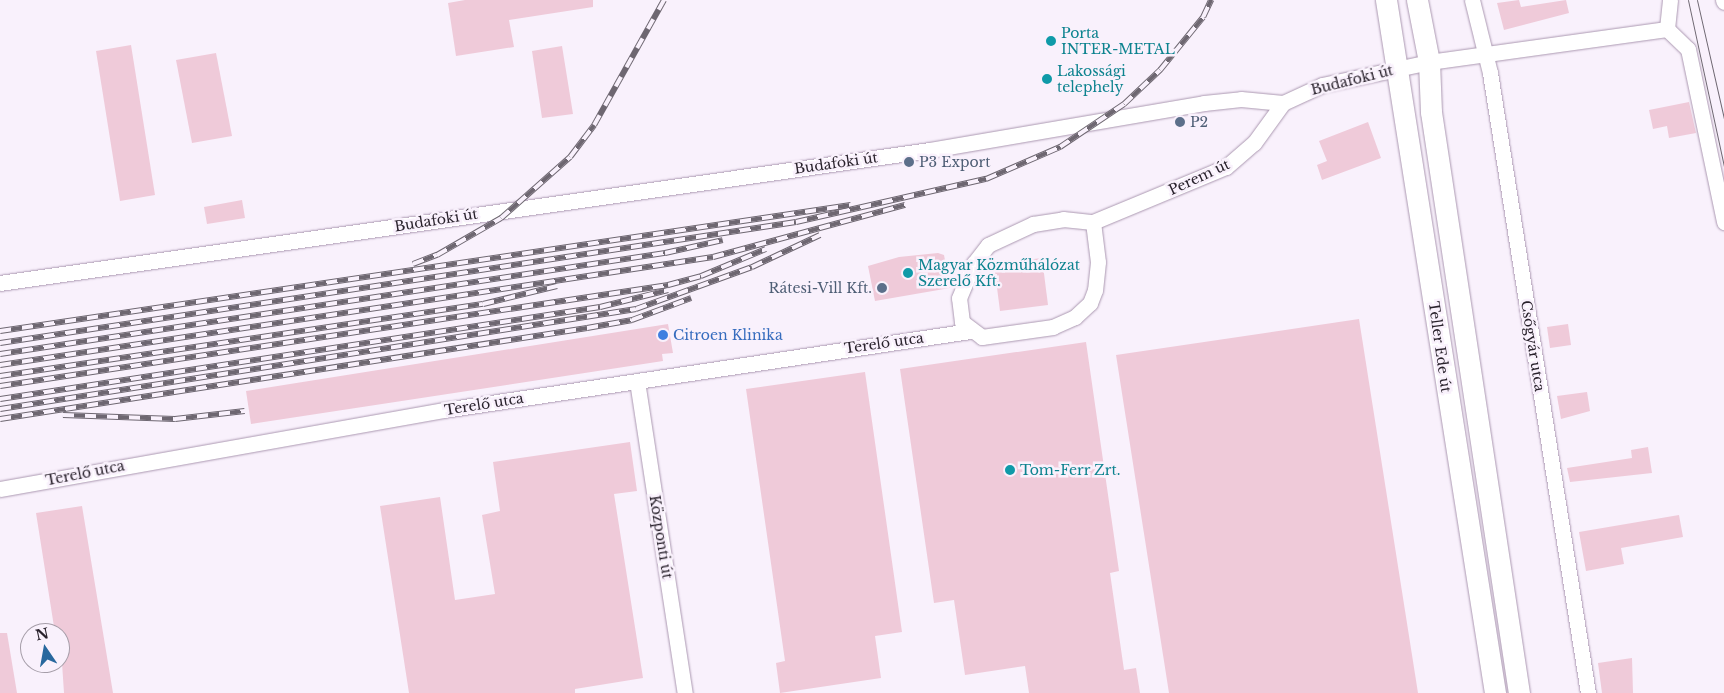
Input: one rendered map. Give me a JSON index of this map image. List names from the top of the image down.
{
  "streets": {
    "main road": ["Teller Ede út"],
    "street": [
      "Budafoki út",
      "Perem út",
      "Terelő utca",
      "Csőgyár utca",
      "Központi út"
    ]
  },
  "crossings": [
    ["Budafoki út", "Perem út"],
    ["Budafoki út", "Csőgyár utca"],
    ["Budafoki út", "Teller Ede út"],
    ["Perem út", "Terelő utca"],
    ["Terelő utca", "Központi út"]
  ],
  "places": [
    "Porta INTER-METAL",
    "Lakossági telephely",
    "P2",
    "P3 Export",
    "Magyar Közműhálózat Szerelő Kft.",
    "Rátesi-Vill Kft.",
    "Citroen Klinika",
    "Tom-Ferr Zrt."
  ],
  "north": "top"
}
